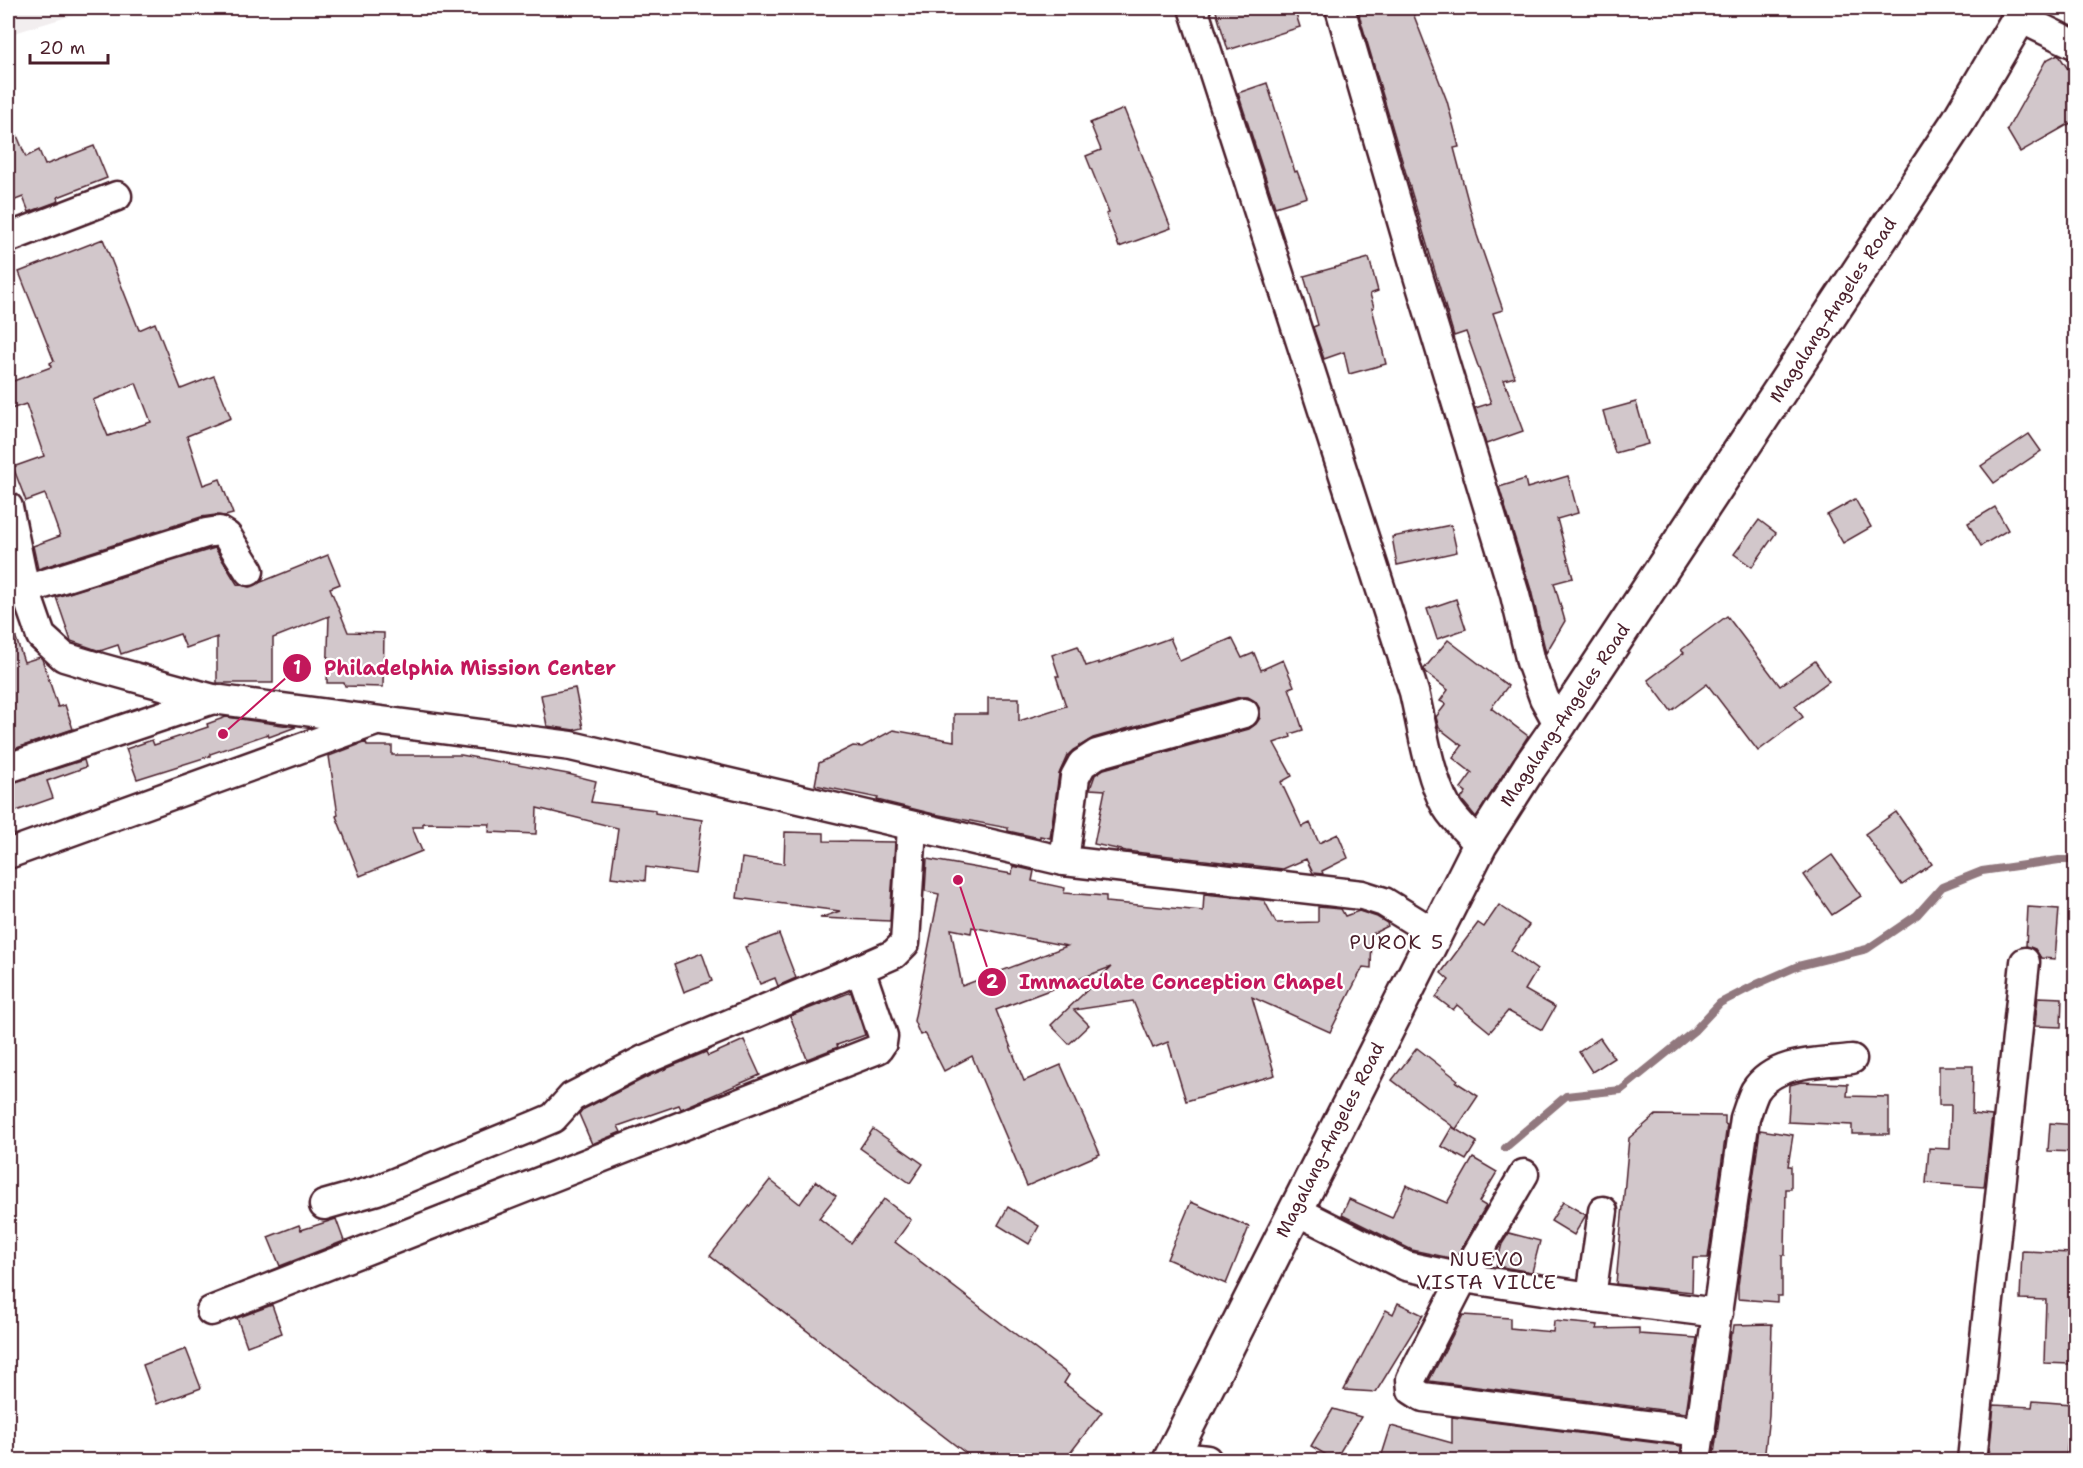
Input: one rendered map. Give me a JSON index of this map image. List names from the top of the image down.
{
  "streets": {
    "main road": ["Magalang-Angeles Road"]
  },
  "districts": ["PUROK 5", "NUEVO VISTA VILLE"],
  "places": ["Philadelphia Mission Center", "Immaculate Conception Chapel"],
  "scale_bar": "20 m"
}
